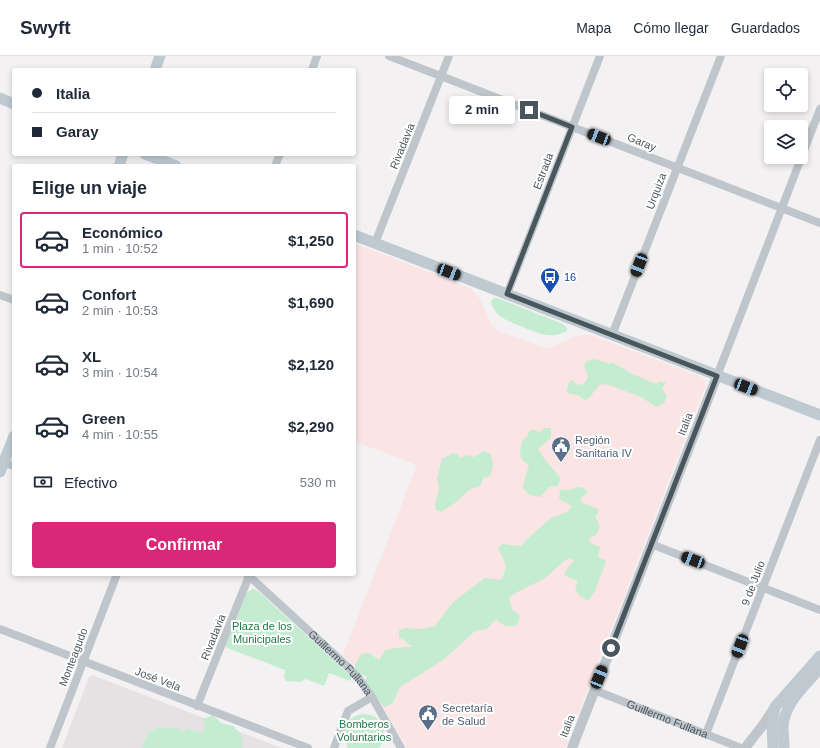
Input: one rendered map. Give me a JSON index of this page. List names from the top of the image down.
{
  "streets": {
    "street": [
      "Garay",
      "Rivadavia",
      "Estrada",
      "Urquiza",
      "Italia",
      "9 de Julio",
      "Monteagudo",
      "Guillermo Fullana",
      "José Vela"
    ]
  },
  "crossings": [
    ["Garay", "Rivadavia"],
    ["Garay", "Estrada"],
    ["Garay", "Urquiza"],
    ["Garay", "Italia"],
    ["Rivadavia", "José Vela"],
    ["Italia", "Guillermo Fullana"],
    ["9 de Julio", "Guillermo Fullana"],
    ["Monteagudo", "José Vela"]
  ],
  "parks": ["Plaza de los Municipales", "Bomberos Voluntarios"],
  "places": {
    "bus stop": ["16"],
    "public building": ["Región Sanitaria IV", "Secretaría de Salud"]
  },
  "page": {
    "header": "Swyft",
    "nav": ["Mapa", "Cómo llegar", "Guardados"],
    "banner": ["Italia", "Garay"],
    "bubble": "2 min",
    "heading": "Elige un viaje",
    "list": [
      {
        "name": "Económico",
        "note": "1 min · 10:52",
        "value": "$1,250"
      },
      {
        "name": "Confort",
        "note": "2 min · 10:53",
        "value": "$1,690"
      },
      {
        "name": "XL",
        "note": "3 min · 10:54",
        "value": "$2,120"
      },
      {
        "name": "Green",
        "note": "4 min · 10:55",
        "value": "$2,290"
      }
    ],
    "pay": ["Efectivo", "530 m"],
    "buttons": "Confirmar"
  }
}
